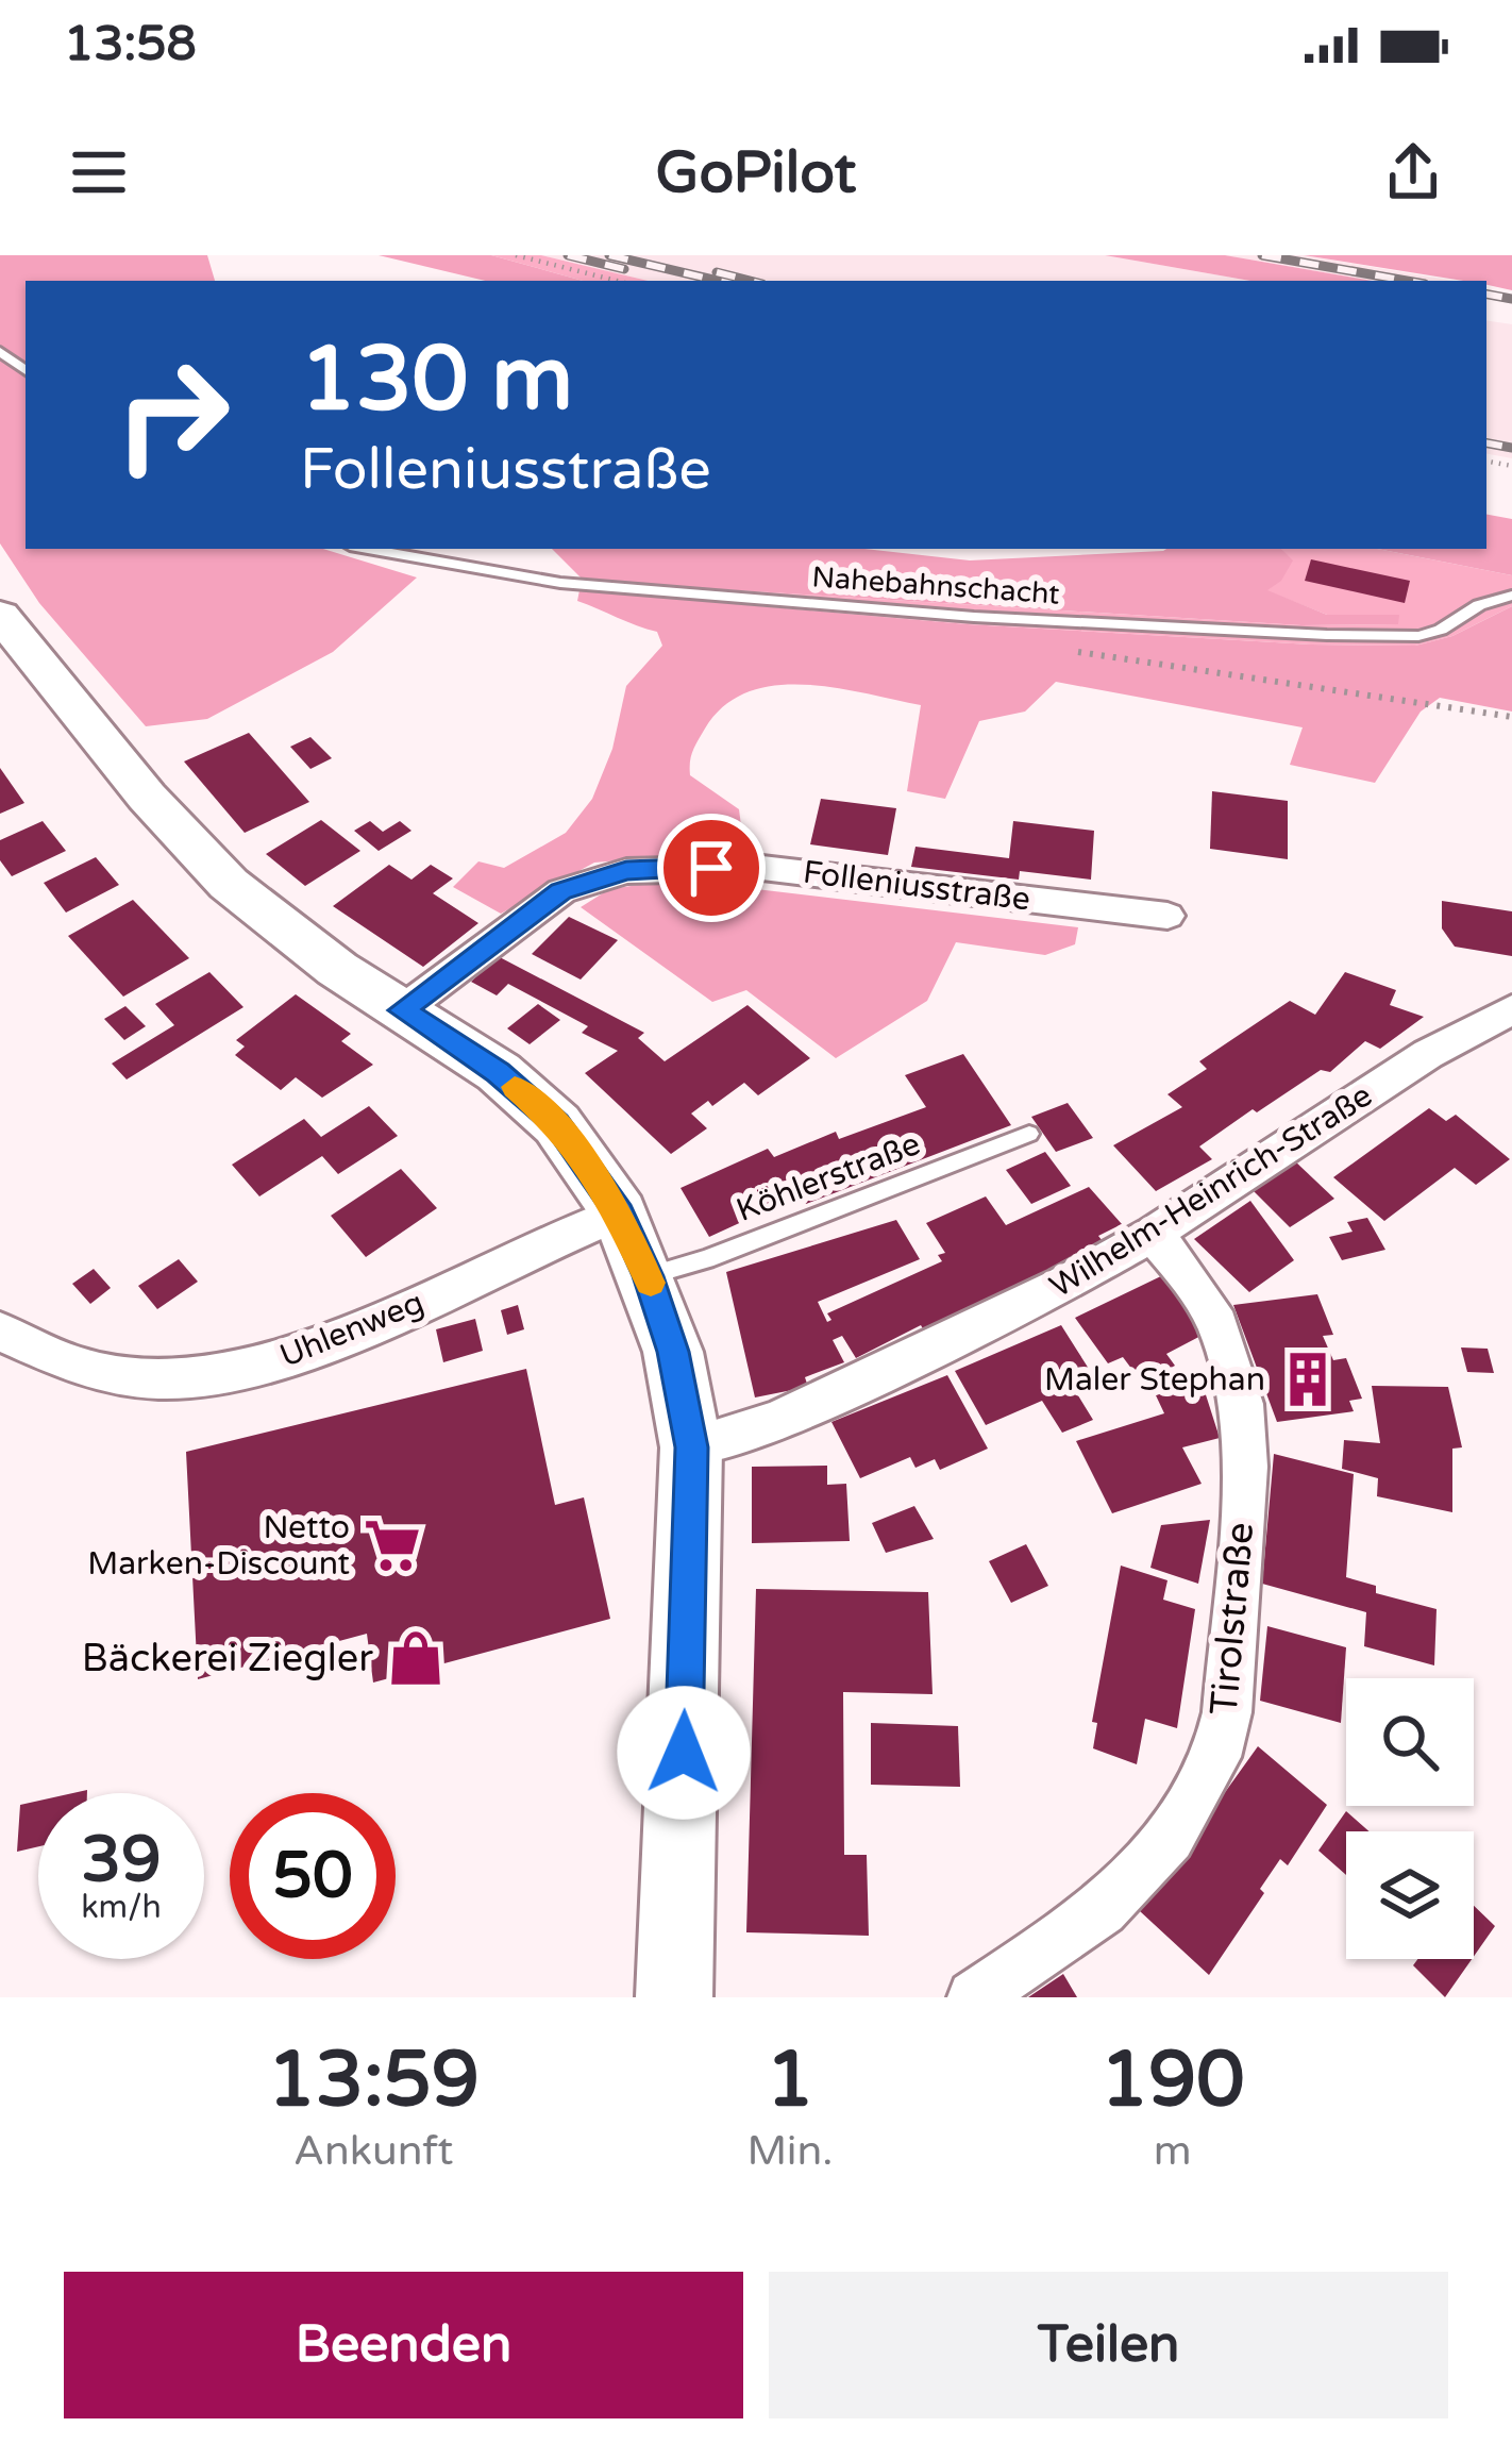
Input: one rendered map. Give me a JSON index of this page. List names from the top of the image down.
{
  "streets": {
    "street": [
      "Folleniusstraße",
      "Wilhelm-Heinrich-Straße",
      "Uhlenweg",
      "Tirolstraße"
    ],
    "lane": ["Nahebahnschacht", "Köhlerstraße"]
  },
  "crossings": [
    ["Wilhelm-Heinrich-Straße", "Tirolstraße"]
  ],
  "places": {
    "building": ["Maler Stephan"],
    "supermarket": ["Netto Marken-Discount"],
    "shop": ["Bäckerei Ziegler"]
  },
  "page": {
    "status": "13:58",
    "header": "GoPilot",
    "turn": ["130 m", "Folleniusstraße"],
    "speed": "39 km/h",
    "limit": "50",
    "eta": [
      "13:59",
      "Ankunft",
      "1",
      "Min.",
      "190",
      "m"
    ],
    "buttons": ["Beenden", "Teilen"]
  }
}
